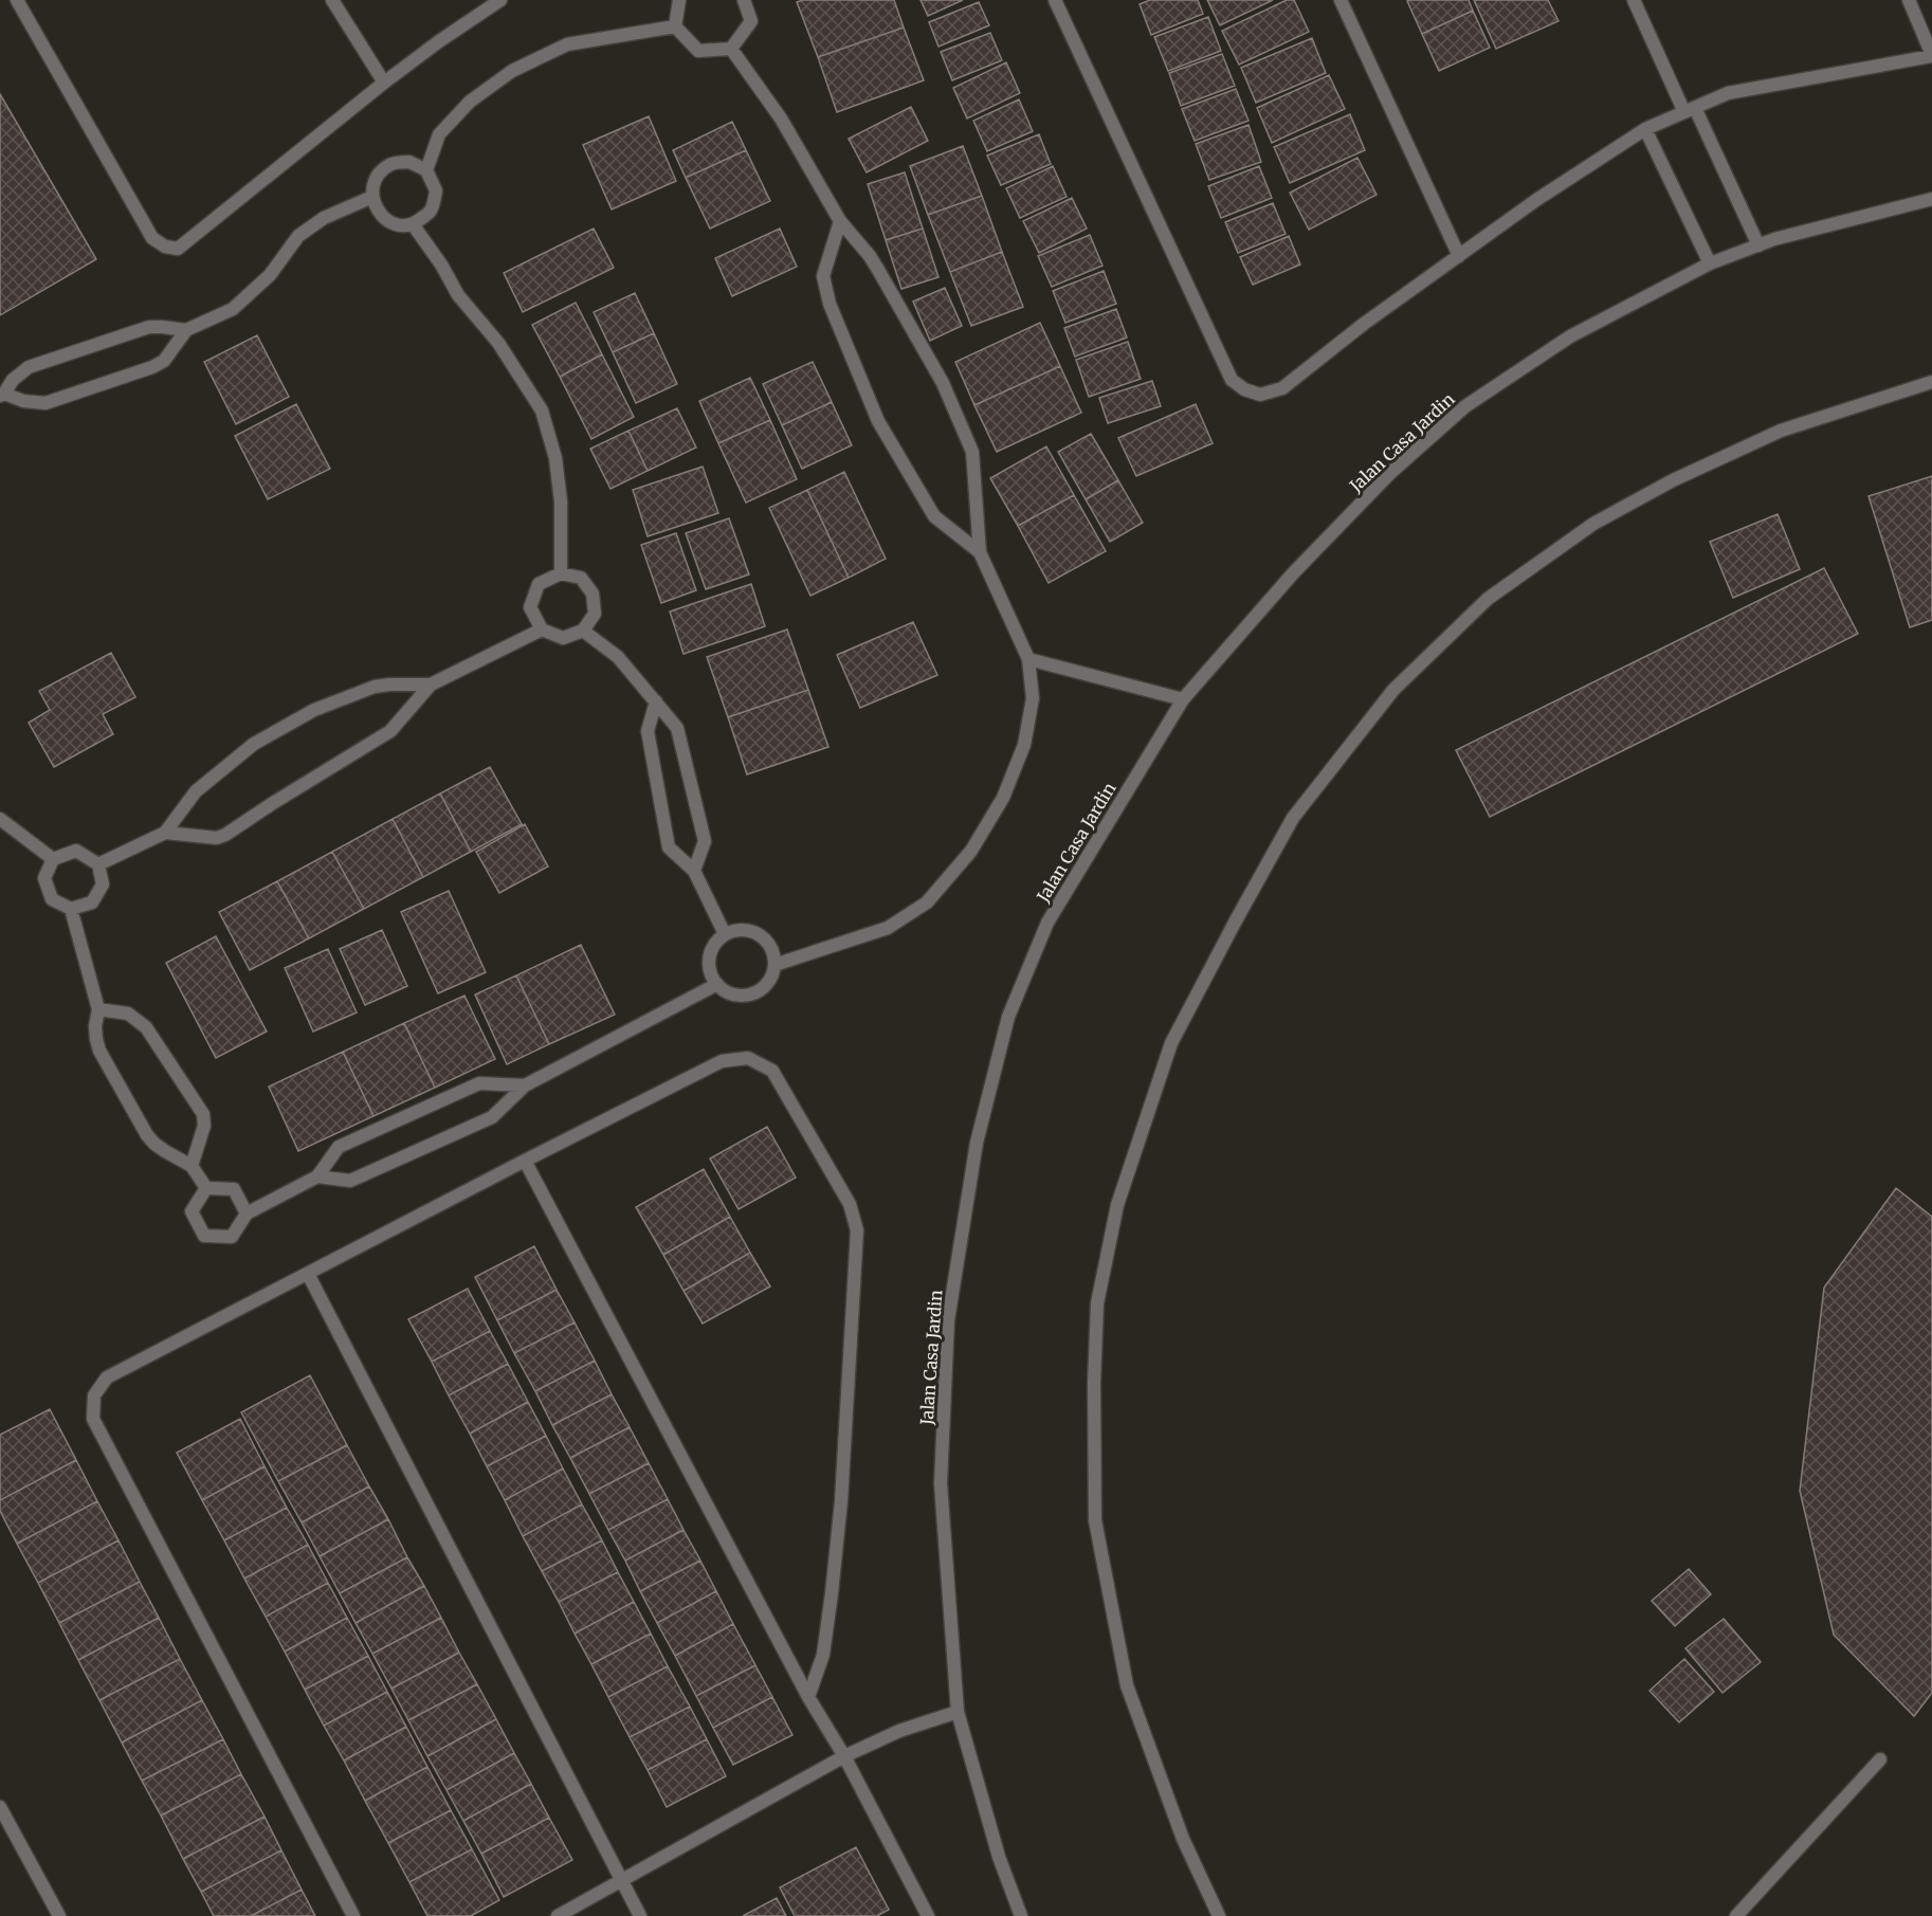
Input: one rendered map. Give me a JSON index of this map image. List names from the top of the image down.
{
  "streets": {
    "street": ["Jalan Casa Jardin"]
  }
}
